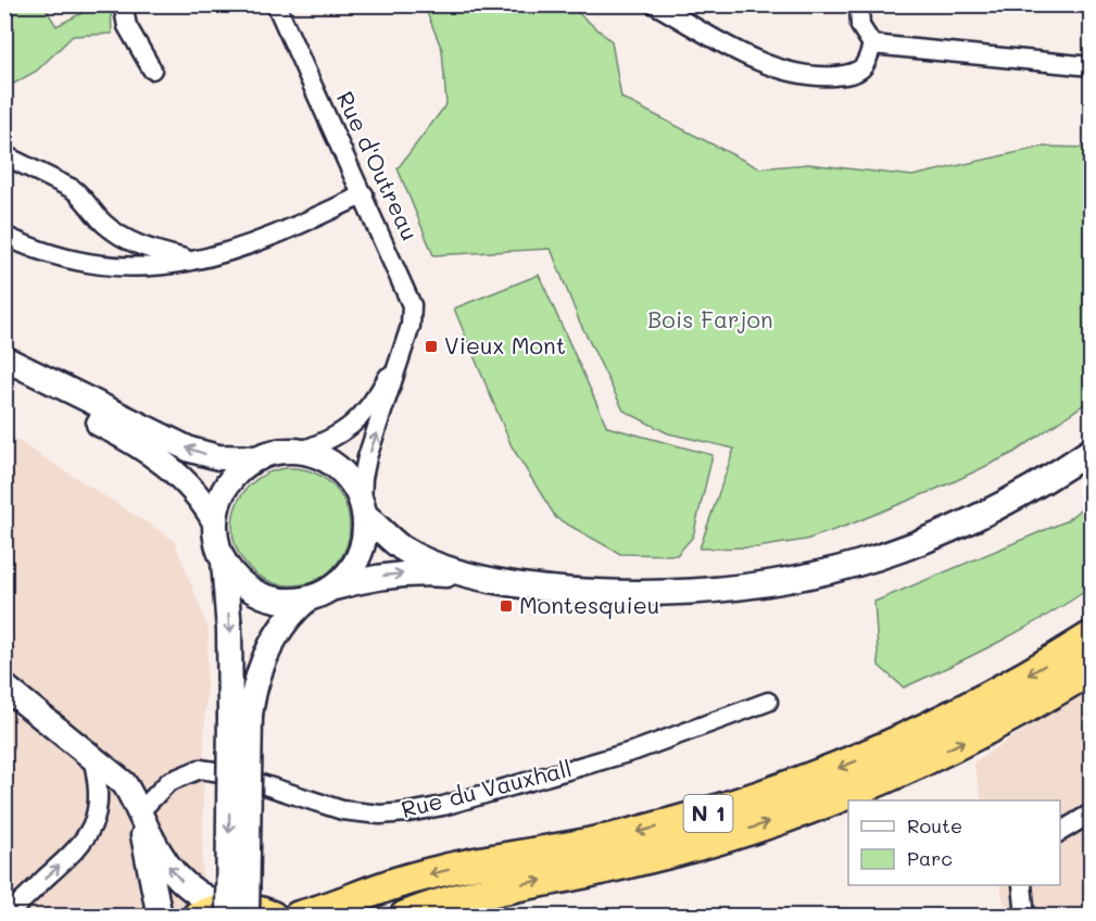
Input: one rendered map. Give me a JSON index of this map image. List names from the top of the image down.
{
  "streets": {
    "highway": ["N 1"],
    "street": ["Rue d'Outreau", "Rue du Vauxhall"]
  },
  "parks": ["Bois Farjon"],
  "places": {
    "transit": ["Vieux Mont", "Montesquieu"]
  },
  "legend": ["Route", "Parc"]
}
